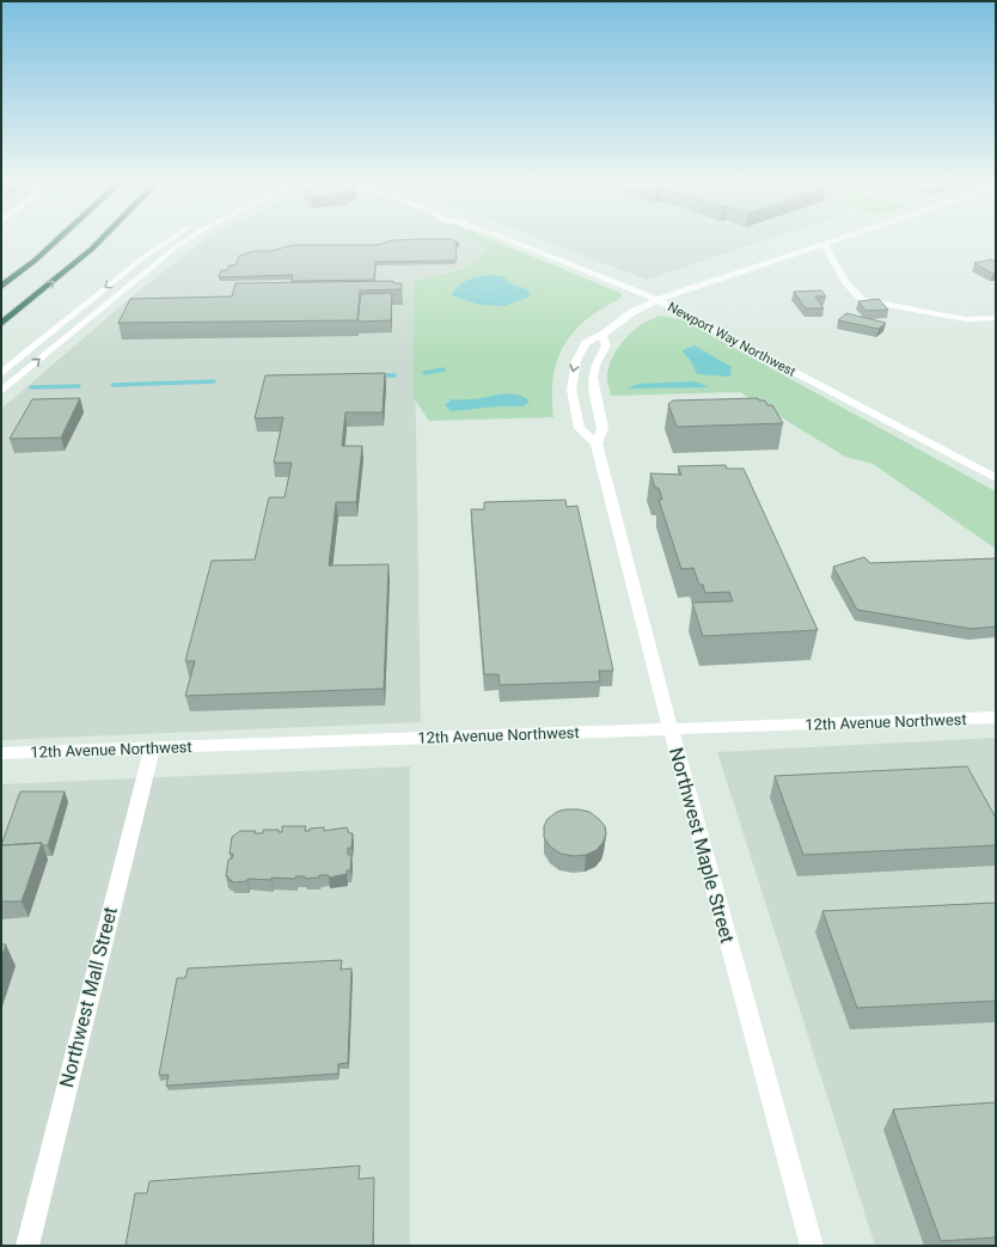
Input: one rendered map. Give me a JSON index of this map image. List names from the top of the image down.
{
  "streets": {
    "street": [
      "Newport Way Northwest",
      "12th Avenue Northwest",
      "Northwest Maple Street",
      "Northwest Mall Street"
    ]
  },
  "crossings": [
    ["Newport Way Northwest", "Northwest Maple Street"],
    ["12th Avenue Northwest", "Northwest Maple Street"],
    ["12th Avenue Northwest", "Northwest Mall Street"]
  ]
}
